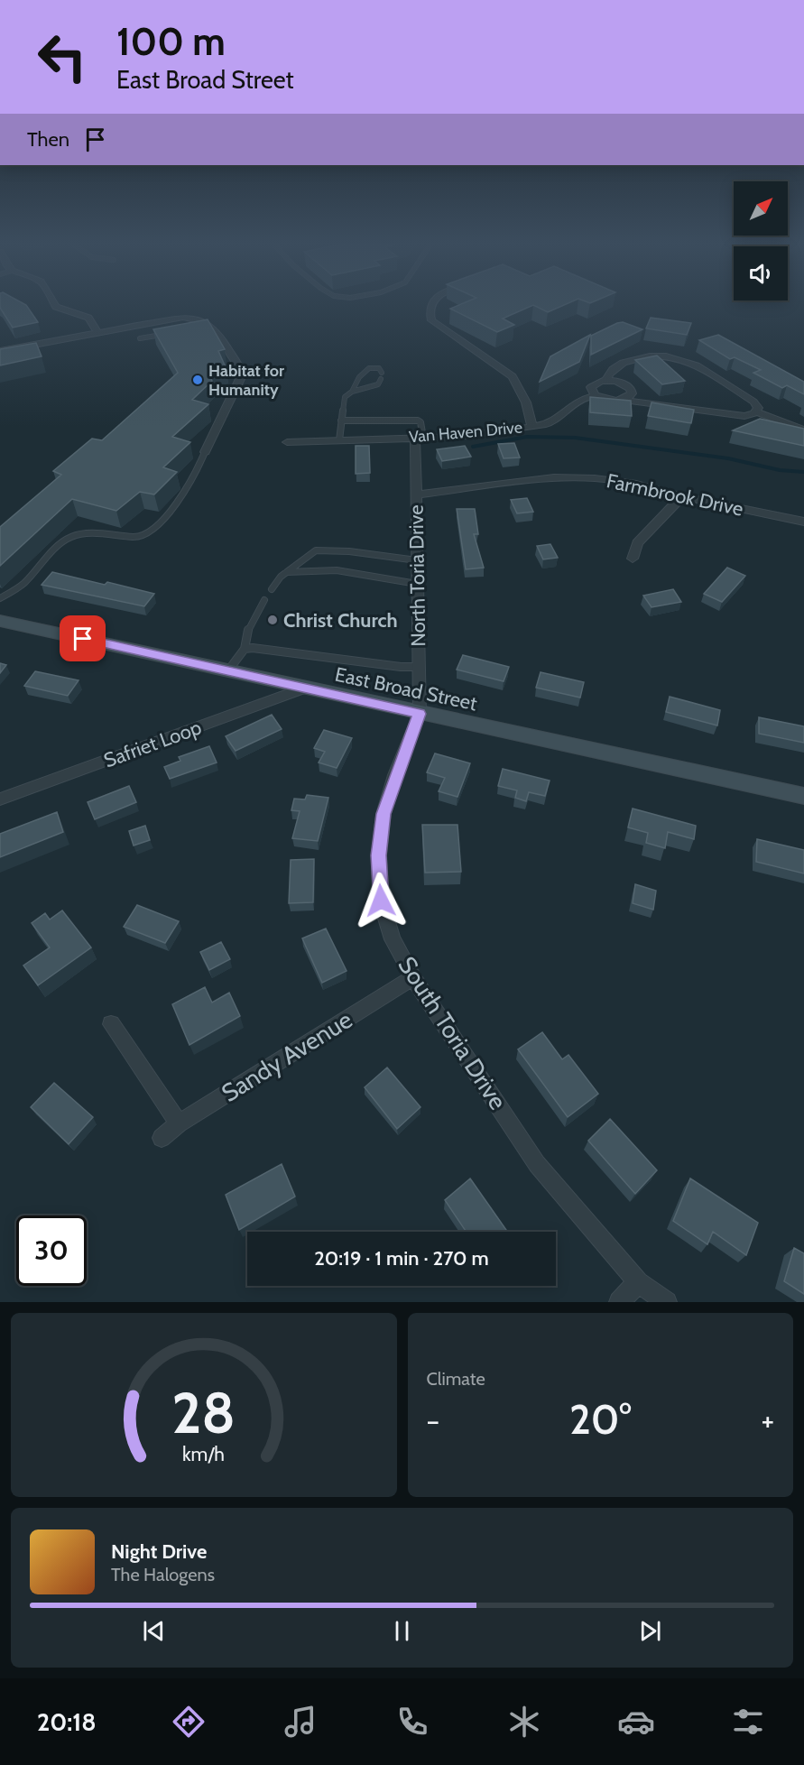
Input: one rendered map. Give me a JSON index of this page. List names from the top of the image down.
{
  "streets": {
    "main road": ["East Broad Street"],
    "street": [
      "Van Haven Drive",
      "Farmbrook Drive",
      "North Toria Drive",
      "Safriet Loop",
      "South Toria Drive",
      "Sandy Avenue"
    ]
  },
  "crossings": [
    ["Van Haven Drive", "North Toria Drive"],
    ["Farmbrook Drive", "North Toria Drive"],
    ["North Toria Drive", "East Broad Street"],
    ["North Toria Drive", "South Toria Drive"],
    ["East Broad Street", "Safriet Loop"],
    ["East Broad Street", "South Toria Drive"],
    ["South Toria Drive", "Sandy Avenue"]
  ],
  "places": ["Habitat for Humanity", "Christ Church"],
  "north": "top right",
  "page": {
    "turn": ["100 m", "East Broad Street"],
    "then": "Then",
    "limit": "30",
    "trip": "20:19 · 1 min · 270 m",
    "tile": "Climate",
    "heat": ["−", "20°", "+"],
    "song": ["Night Drive", "The Halogens"],
    "tabs": "20:18",
    "gauge": ["28", "km/h"]
  }
}
